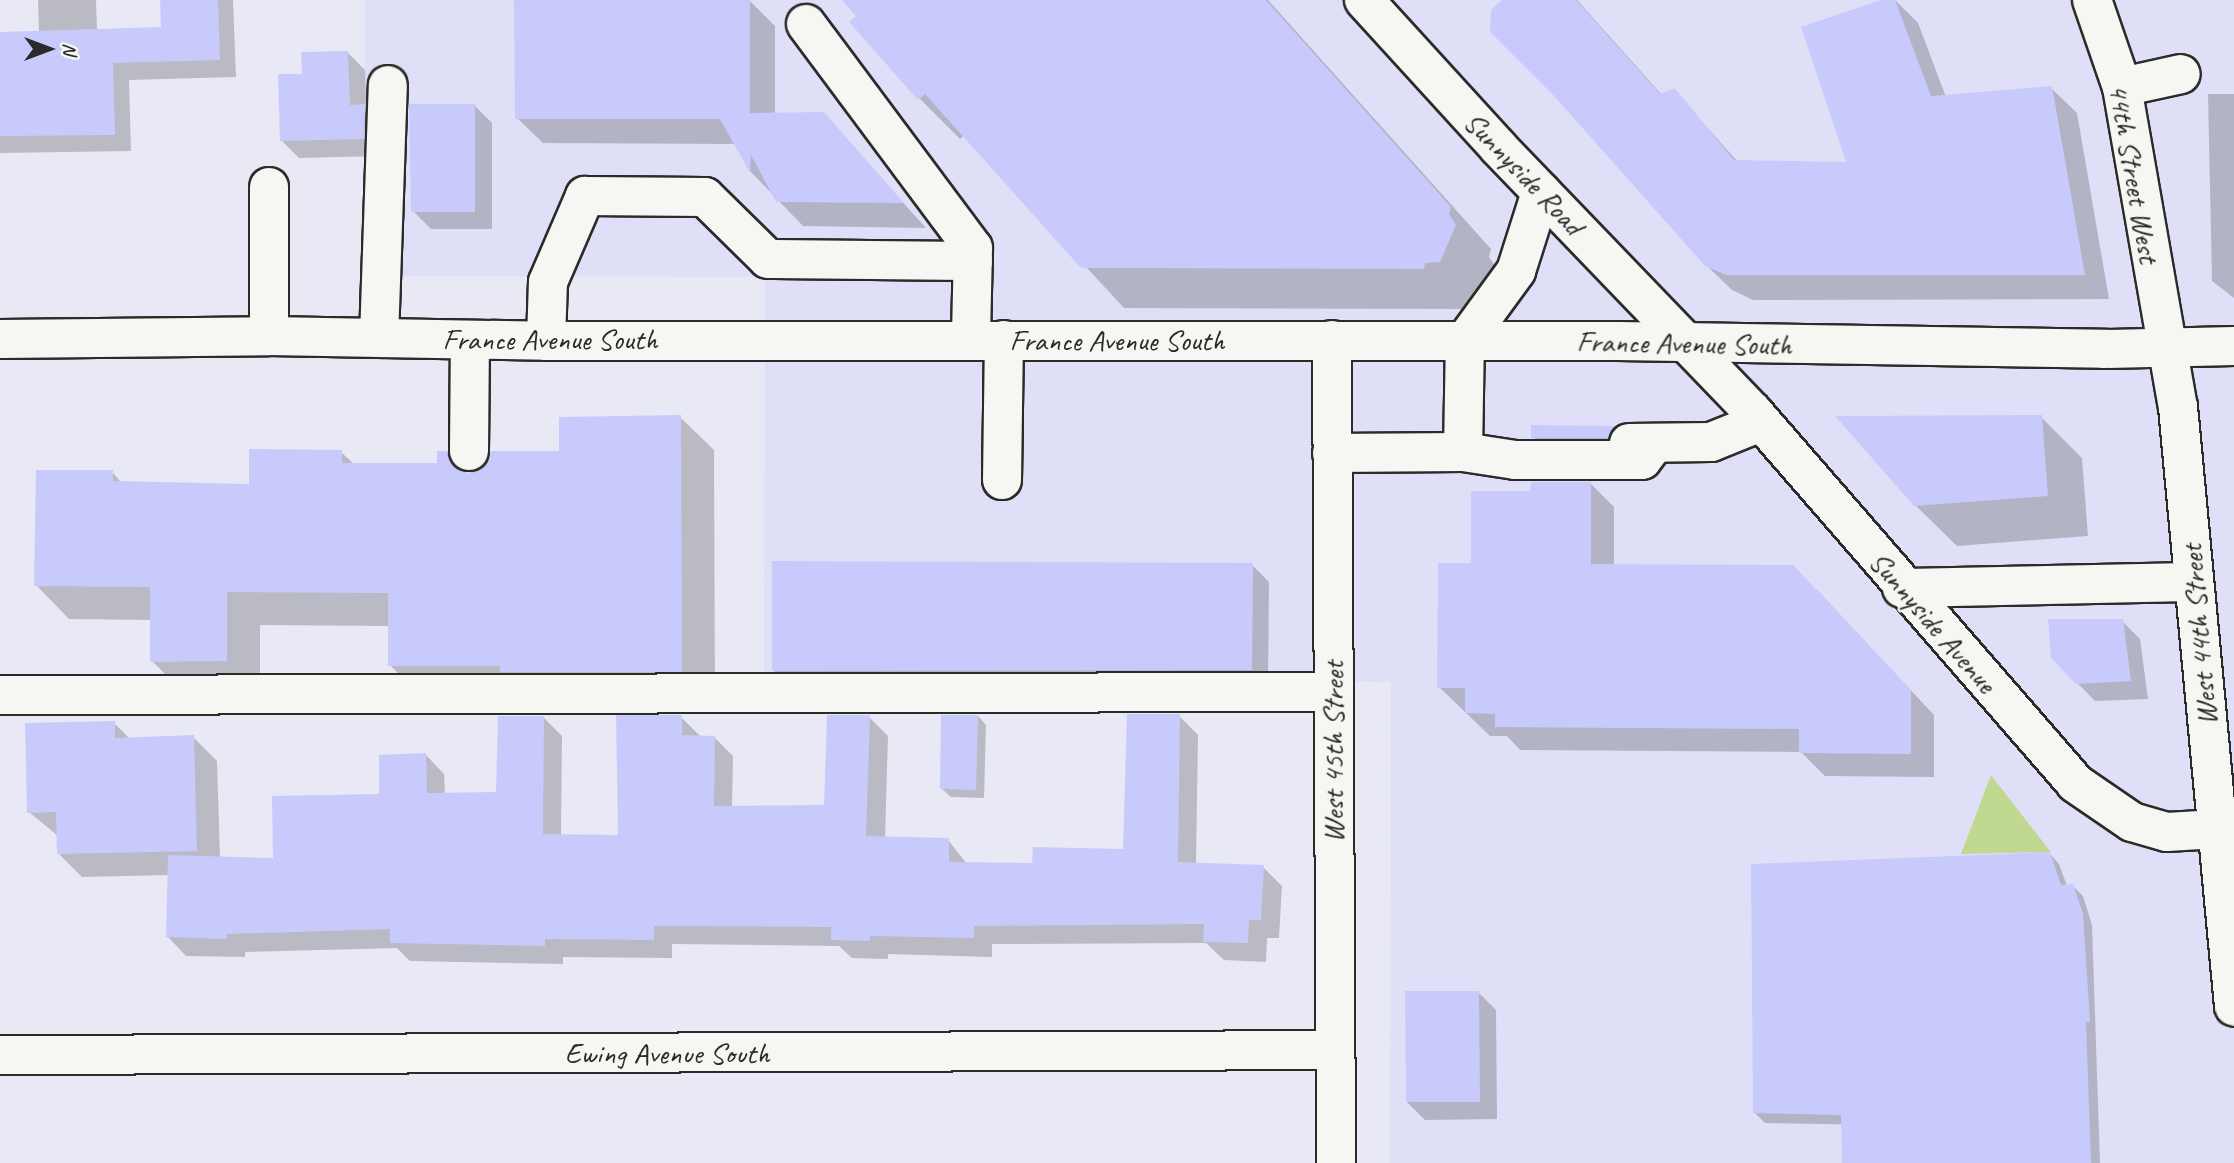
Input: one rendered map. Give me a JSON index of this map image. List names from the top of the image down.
{
  "streets": {
    "street": [
      "Sunnyside Road",
      "44th Street West",
      "France Avenue South",
      "Sunnyside Avenue",
      "West 44th Street",
      "West 45th Street",
      "Ewing Avenue South"
    ]
  },
  "crossings": [
    ["Sunnyside Road", "France Avenue South"],
    ["Sunnyside Road", "Sunnyside Avenue"],
    ["44th Street West", "France Avenue South"],
    ["44th Street West", "West 44th Street"],
    ["France Avenue South", "Sunnyside Avenue"],
    ["France Avenue South", "West 44th Street"],
    ["France Avenue South", "West 45th Street"],
    ["Sunnyside Avenue", "West 44th Street"],
    ["West 45th Street", "Ewing Avenue South"]
  ],
  "north": "right"
}
